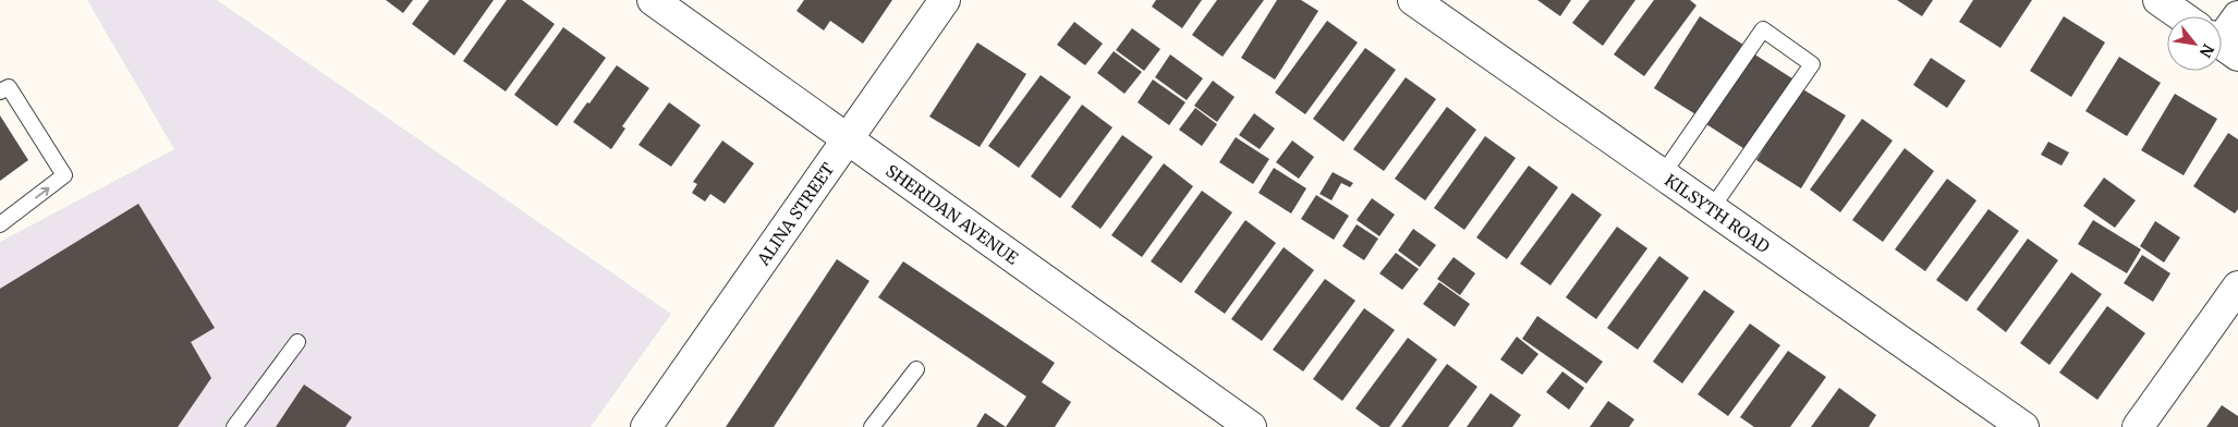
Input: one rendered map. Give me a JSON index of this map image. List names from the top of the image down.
{
  "streets": {
    "street": ["ALINA STREET", "KILSYTH ROAD", "SHERIDAN AVENUE"]
  },
  "crossings": [
    ["ALINA STREET", "SHERIDAN AVENUE"]
  ],
  "north": "bottom right"
}
